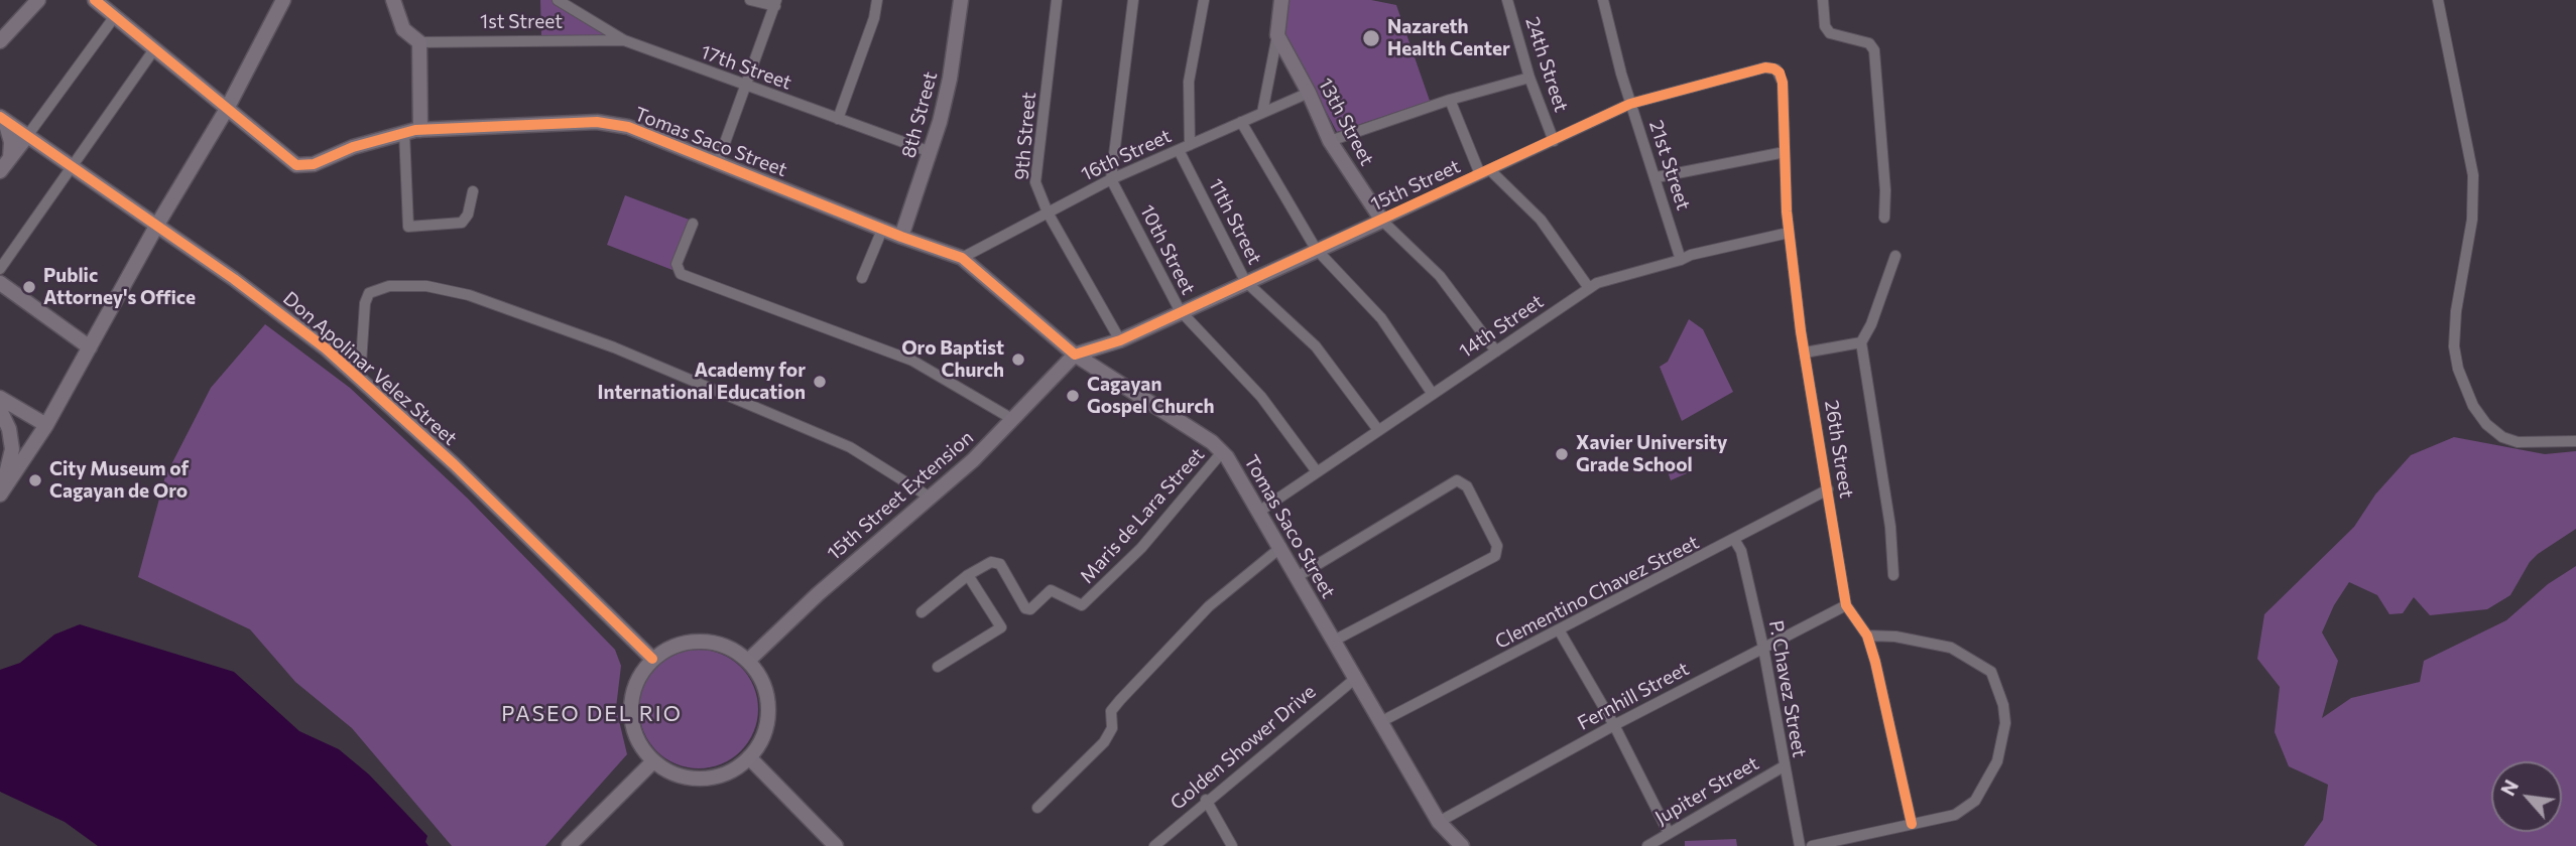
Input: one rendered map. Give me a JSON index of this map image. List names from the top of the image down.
{
  "streets": {
    "main road": ["Don Apolinar Velez Street"],
    "street": [
      "1st Street",
      "24th Street",
      "17th Street",
      "8th Street",
      "13th Street",
      "9th Street",
      "Tomas Saco Street",
      "16th Street",
      "21st Street",
      "15th Street",
      "11th Street",
      "10th Street",
      "14th Street",
      "26th Street",
      "15th Street Extension",
      "Maris de Lara Street",
      "Clementino Chavez Street",
      "P. Chavez Street",
      "Fernhill Street",
      "Golden Shower Drive",
      "Jupiter Street"
    ]
  },
  "crossings": [
    ["1st Street", "17th Street"],
    ["24th Street", "15th Street"],
    ["17th Street", "8th Street"],
    ["8th Street", "Tomas Saco Street"],
    ["13th Street", "16th Street"],
    ["13th Street", "15th Street"],
    ["13th Street", "14th Street"],
    ["9th Street", "16th Street"],
    ["9th Street", "15th Street"],
    ["Tomas Saco Street", "16th Street"],
    ["Tomas Saco Street", "15th Street"],
    ["Tomas Saco Street", "14th Street"],
    ["Tomas Saco Street", "15th Street Extension"],
    ["Tomas Saco Street", "Maris de Lara Street"],
    ["Tomas Saco Street", "Clementino Chavez Street"],
    ["Tomas Saco Street", "Fernhill Street"],
    ["Tomas Saco Street", "Golden Shower Drive"],
    ["16th Street", "11th Street"],
    ["16th Street", "10th Street"],
    ["21st Street", "15th Street"],
    ["21st Street", "14th Street"],
    ["15th Street", "11th Street"],
    ["15th Street", "10th Street"],
    ["15th Street", "26th Street"],
    ["15th Street", "15th Street Extension"],
    ["11th Street", "14th Street"],
    ["10th Street", "14th Street"],
    ["14th Street", "26th Street"],
    ["Don Apolinar Velez Street", "15th Street Extension"],
    ["26th Street", "Clementino Chavez Street"],
    ["26th Street", "Fernhill Street"],
    ["Clementino Chavez Street", "P. Chavez Street"],
    ["P. Chavez Street", "Fernhill Street"],
    ["P. Chavez Street", "Jupiter Street"]
  ],
  "districts": ["PASEO DEL RIO"],
  "places": [
    "Nazareth Health Center",
    "Public Attorney's Office",
    "Oro Baptist Church",
    "Academy for International Education",
    "Cagayan Gospel Church",
    "Xavier University Grade School",
    "City Museum of Cagayan de Oro"
  ],
  "north": "top left"
}
